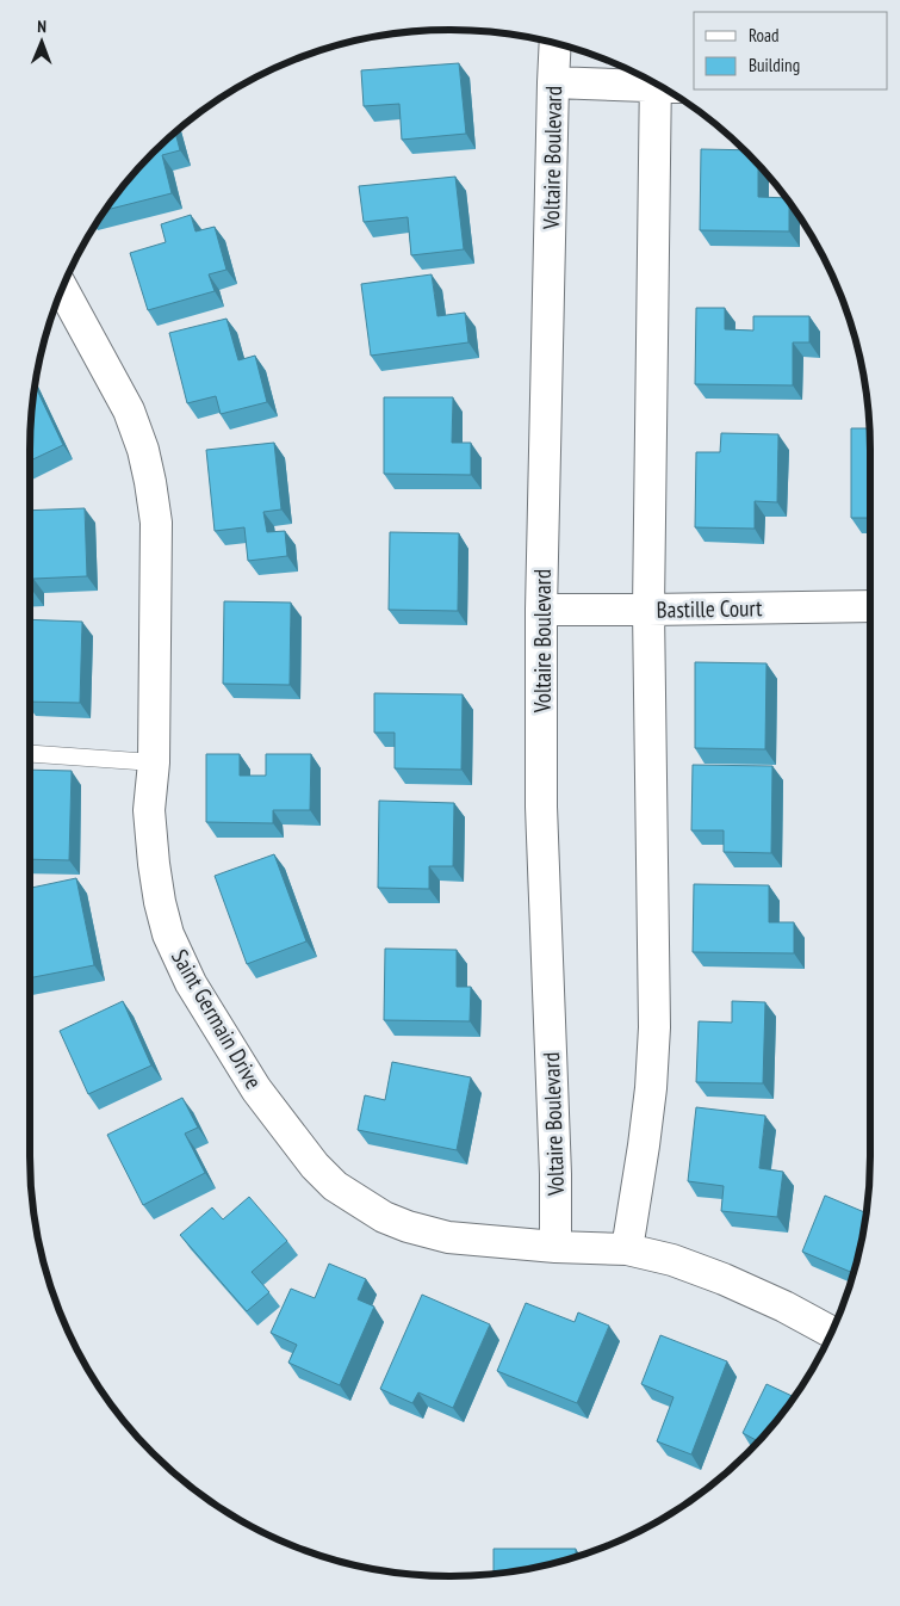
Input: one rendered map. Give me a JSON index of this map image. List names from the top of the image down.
{
  "streets": {
    "street": ["Voltaire Boulevard", "Bastille Court", "Saint Germain Drive"]
  },
  "crossings": [
    ["Voltaire Boulevard", "Bastille Court"],
    ["Voltaire Boulevard", "Saint Germain Drive"]
  ],
  "legend": ["Road", "Building"],
  "north": "top"
}
